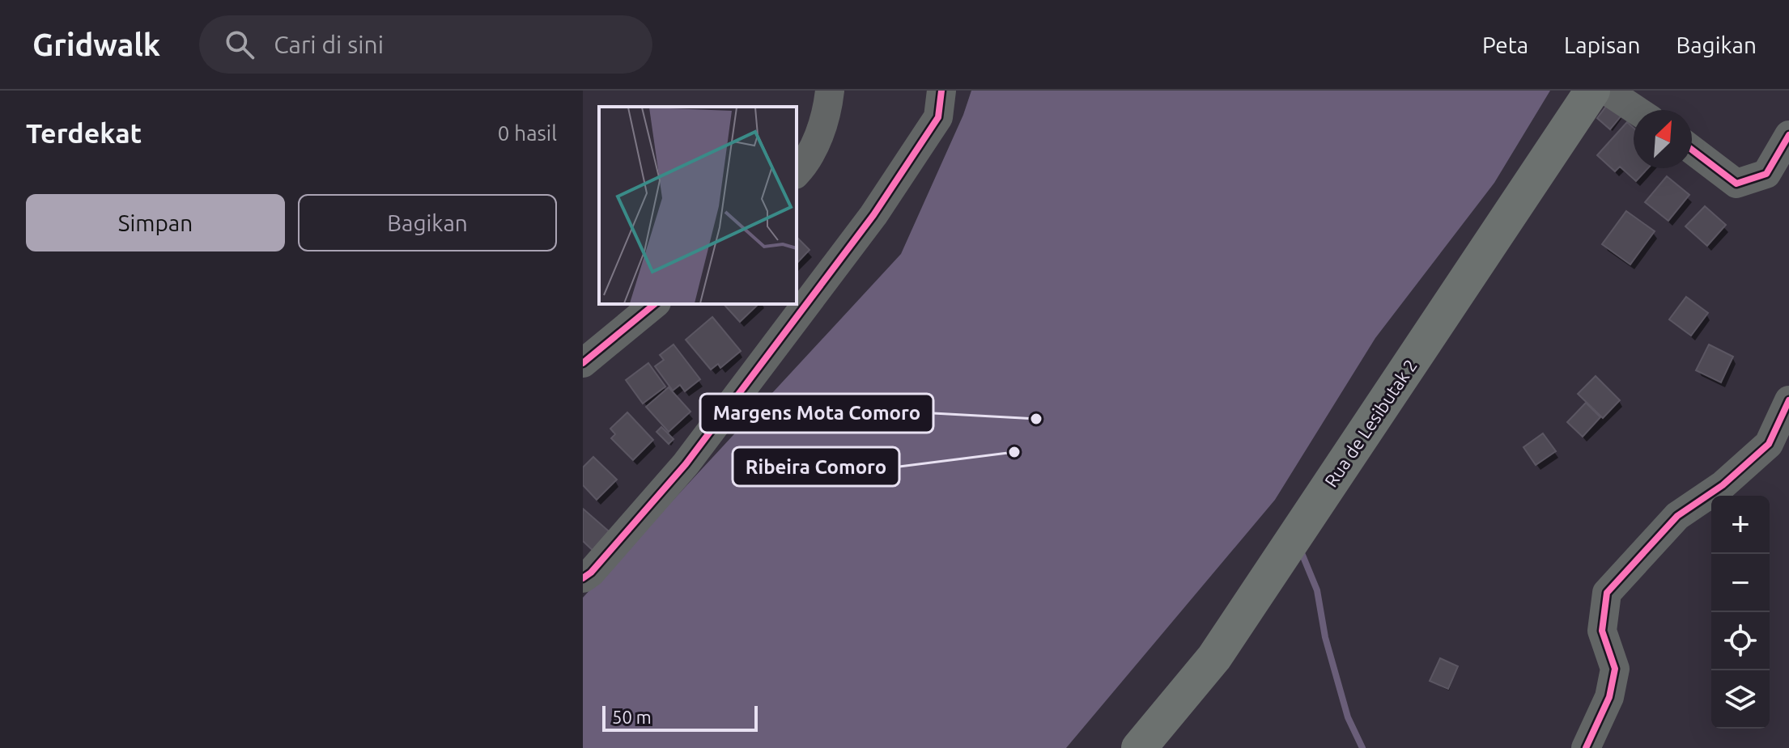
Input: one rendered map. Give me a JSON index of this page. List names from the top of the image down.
{
  "streets": {
    "main road": ["Rua de Lesibutak 2"]
  },
  "places": ["Margens Mota Comoro", "Ribeira Comoro"],
  "scale_bar": "50 m",
  "north": "top right",
  "page": {
    "header": "Gridwalk",
    "search": "Cari di sini",
    "nav": ["Peta", "Lapisan", "Bagikan"],
    "heading": ["Terdekat", "0 hasil"],
    "buttons": ["Simpan", "Bagikan"],
    "map_buttons": ["+", "−"],
    "scale": "50 m"
  }
}
